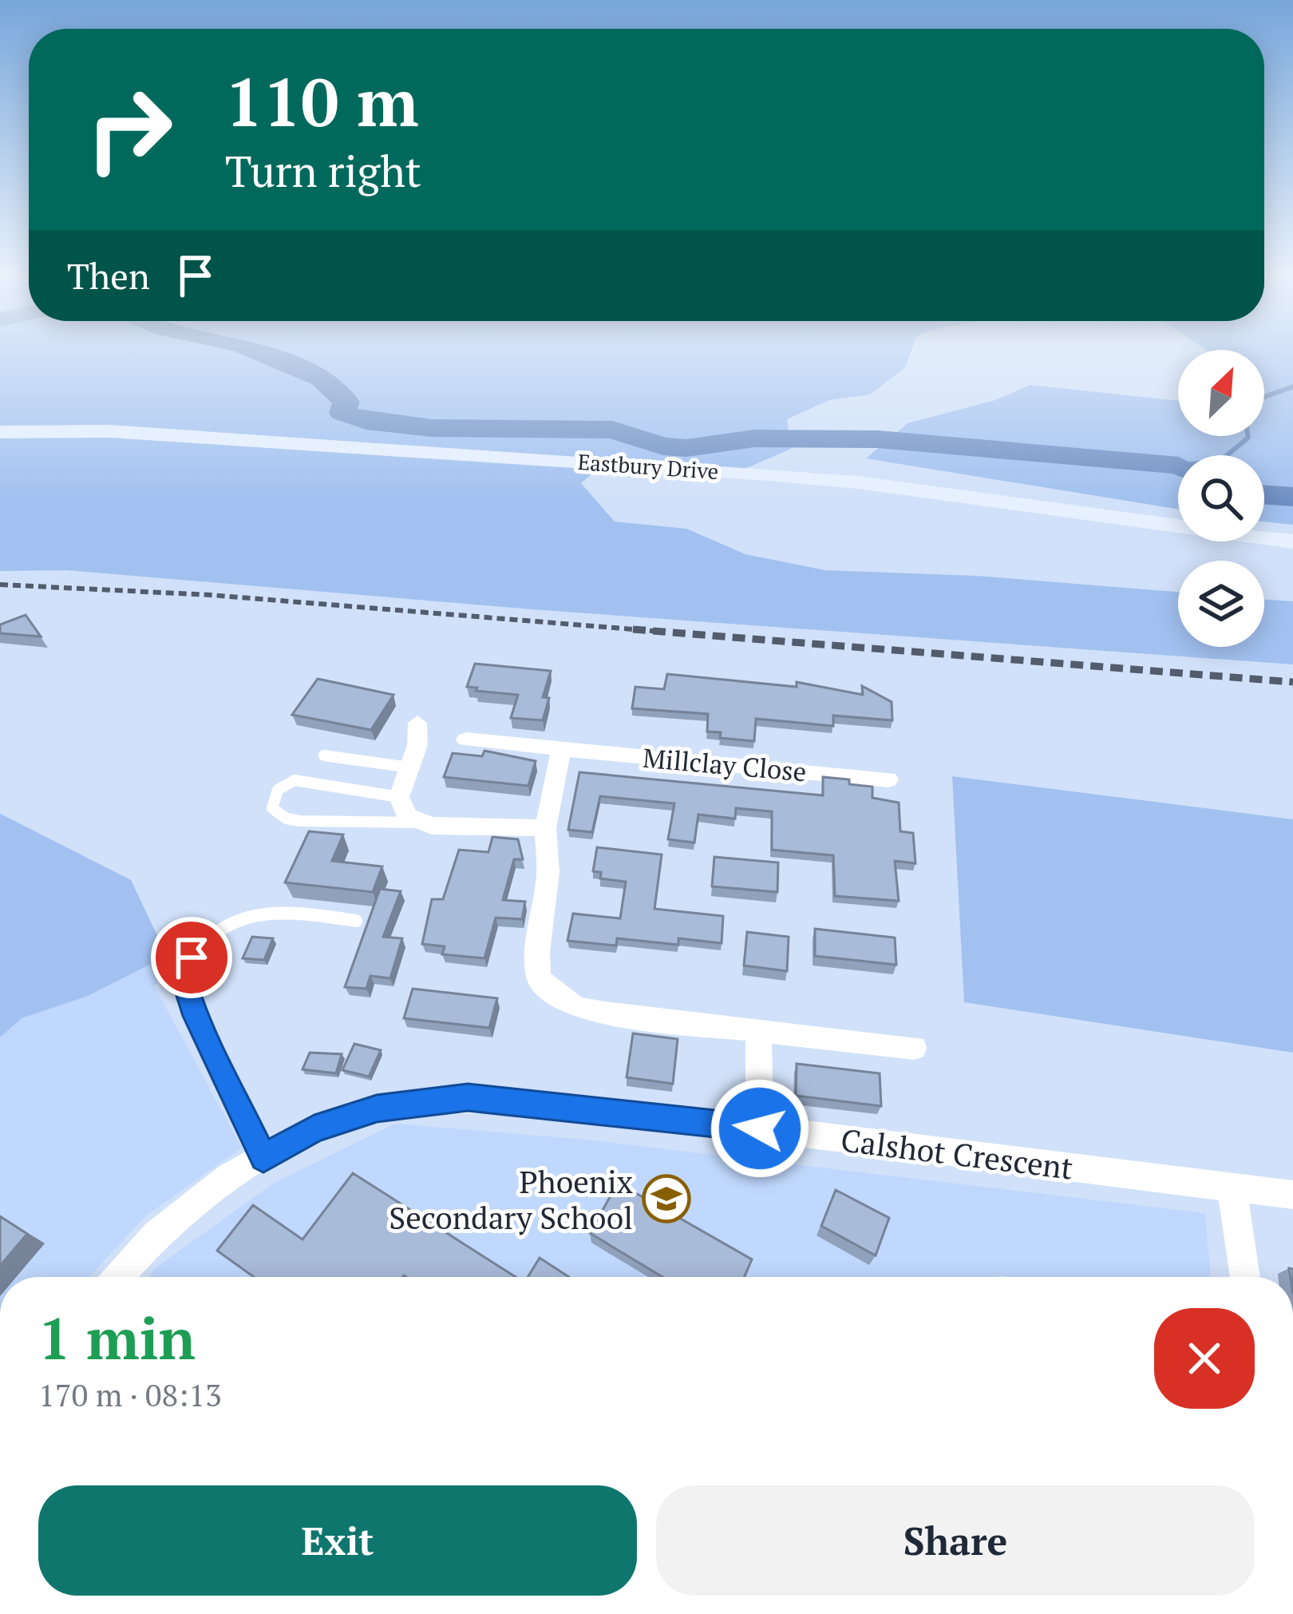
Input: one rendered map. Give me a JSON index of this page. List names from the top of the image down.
{
  "streets": {
    "street": ["Eastbury Drive", "Millclay Close", "Calshot Crescent"]
  },
  "places": {
    "school or university": ["Phoenix Secondary School"]
  },
  "north": "top right",
  "page": {
    "turn": ["110 m", "Turn right"],
    "then": "Then",
    "heading": ["1 min", "170 m · 08:13"],
    "buttons": ["Exit", "Share"]
  }
}
